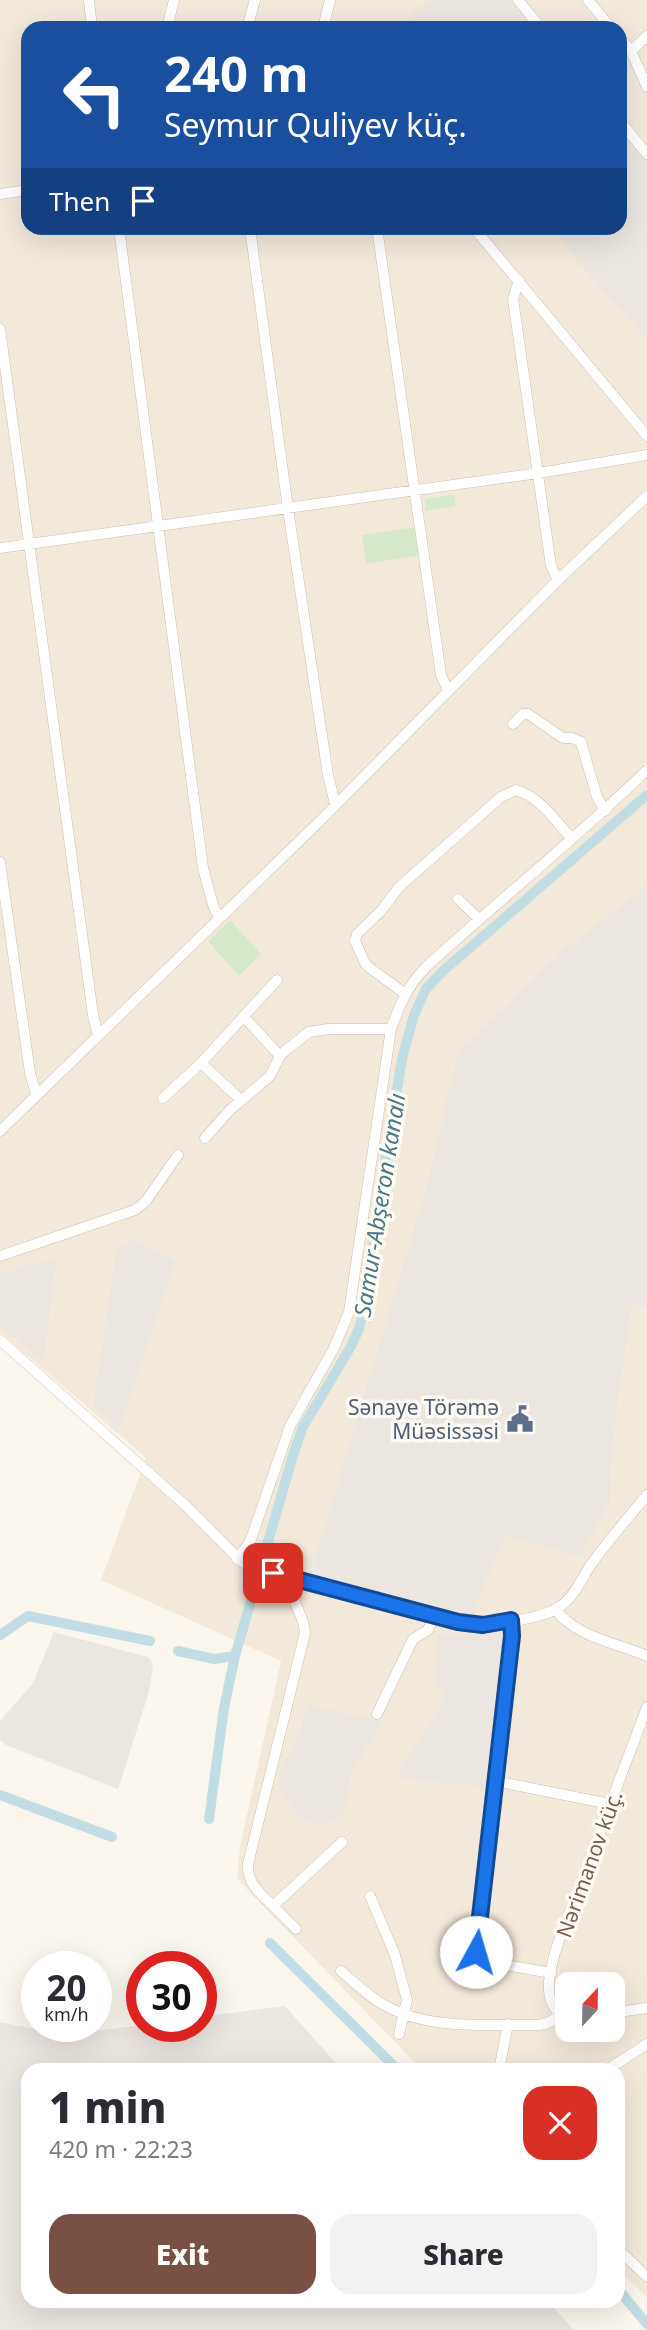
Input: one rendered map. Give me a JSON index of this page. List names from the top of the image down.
{
  "streets": {
    "street": ["Nərimanov küç."]
  },
  "water": ["Samur-Abşeron kanalı"],
  "places": {
    "public building": ["Sənaye Törəmə Müəsissəsi"]
  },
  "north": "top",
  "page": {
    "turn": ["240 m", "Seymur Quliyev küç."],
    "then": "Then",
    "speed": "20 km/h",
    "limit": "30",
    "heading": ["1 min", "420 m · 22:23"],
    "buttons": ["Exit", "Share"]
  }
}
